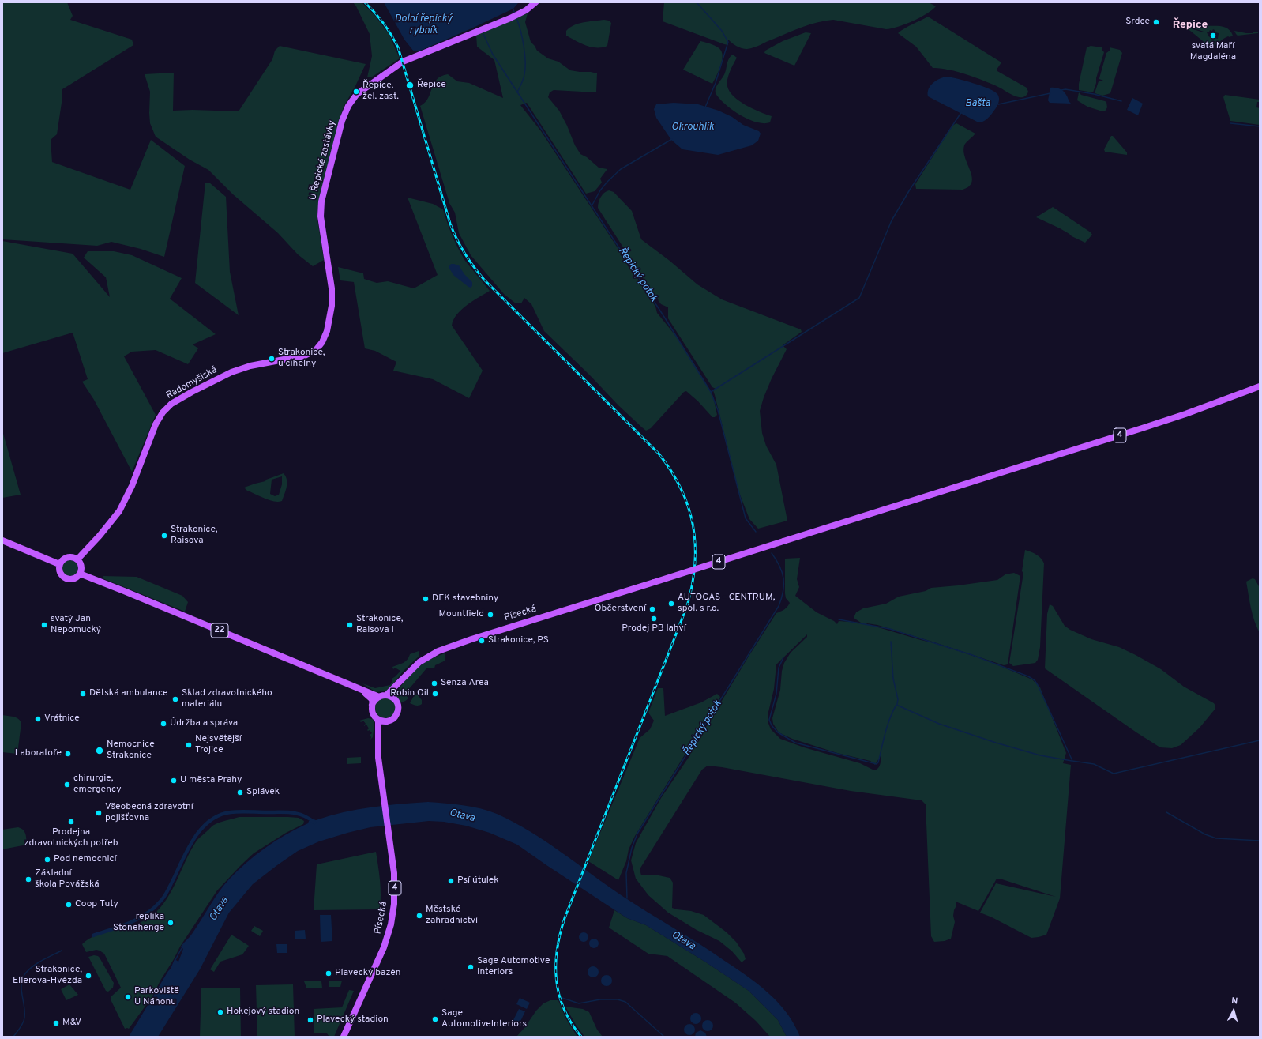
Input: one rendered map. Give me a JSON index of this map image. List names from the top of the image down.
{
  "streets": {
    "main road": [
      "U Řepické zastávky",
      "Radomyšlská",
      "4",
      "Písecká",
      "22"
    ]
  },
  "crossings": [
    ["U Řepické zastávky", "Radomyšlská"],
    ["Radomyšlská", "22"],
    ["4", "Písecká"],
    ["4", "22"],
    ["Písecká", "22"]
  ],
  "districts": ["Řepice"],
  "water": [
    "Dolní řepický rybník",
    "Bašta",
    "Okrouhlík",
    "Řepický potok",
    "Otava"
  ],
  "places": [
    "Srdce",
    "svatá Maří Magdaléna",
    "Řepice",
    "Řepice, žel. zast.",
    "Strakonice, u cihelny",
    "Strakonice, Raisova",
    "DEK stavebniny",
    "AUTOGAS - CENTRUM, spol. s r.o.",
    "Občerstvení",
    "Mountfield",
    "Prodej PB lahví",
    "svatý Jan Nepomucký",
    "Strakonice, Raisova I",
    "Strakonice, PS",
    "Senza Area",
    "Dětská ambulance",
    "Robin Oil",
    "Sklad zdravotnického materiálu",
    "Vrátnice",
    "Údržba a správa",
    "Nejsvětější Trojice",
    "Nemocnice Strakonice",
    "Laboratoře",
    "U města Prahy",
    "chirurgie, emergency",
    "Splávek",
    "Všeobecná zdravotní pojišťovna",
    "Prodejna zdravotnických potřeb",
    "Pod nemocnicí",
    "Základní škola Povážská",
    "Psí útulek",
    "Coop Tuty",
    "Městské zahradnictví",
    "replika Stonehenge",
    "Sage Automotive Interiors",
    "Plavecký bazén",
    "Strakonice, Ellerova-Hvězda",
    "Parkoviště U Náhonu",
    "Hokejový stadion",
    "Sage AutomotiveInteriors",
    "Plavecký stadion",
    "M&V"
  ],
  "north": "top"
}
